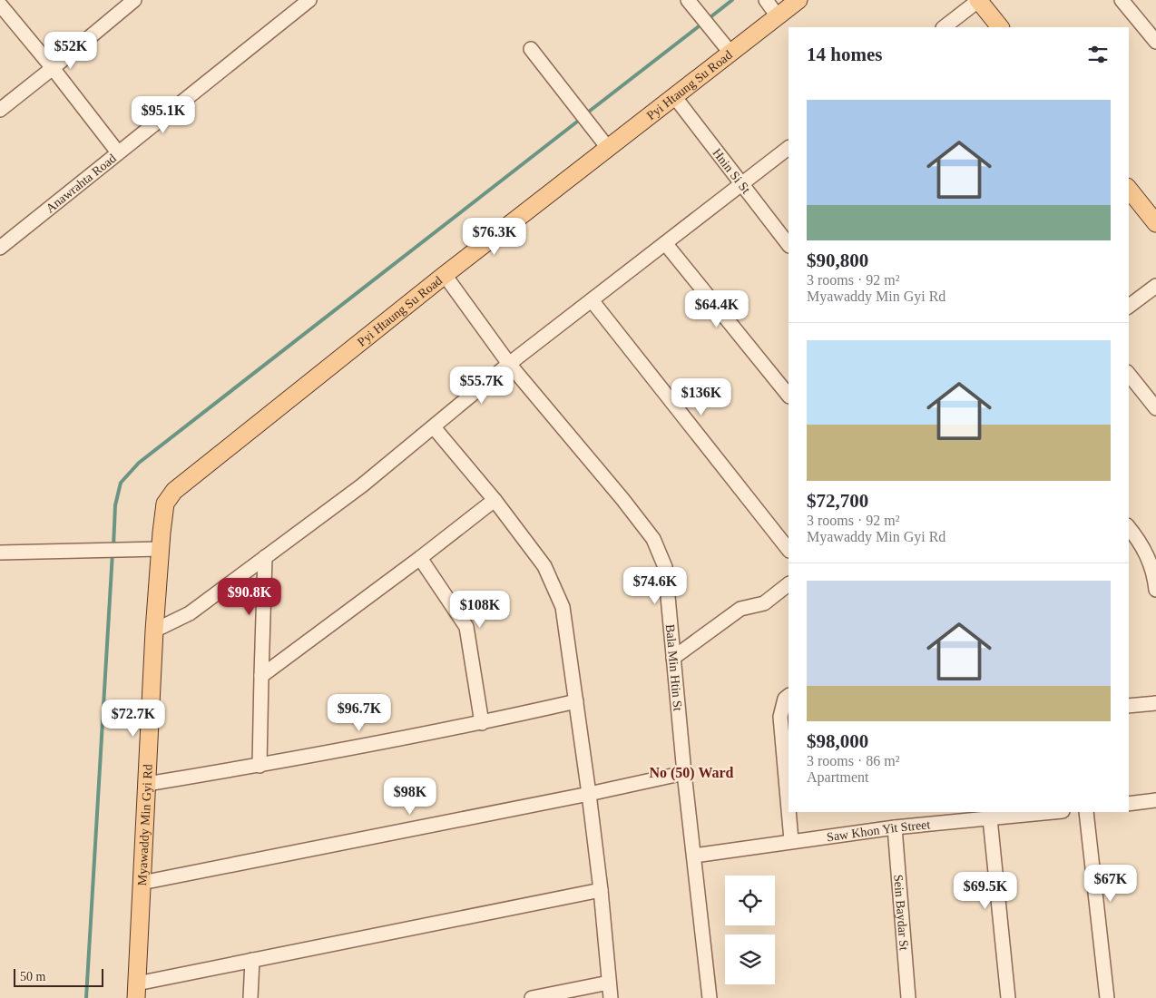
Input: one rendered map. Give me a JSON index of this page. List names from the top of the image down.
{
  "streets": {
    "main road": ["Pyi Htaung Su Road", "Myawaddy Min Gyi Rd"],
    "street": [
      "Hnin Si St",
      "Anawrahta Road",
      "Bala Min Htin St",
      "Saw Khon Yit Street",
      "Sein Baydar St"
    ]
  },
  "crossings": [
    ["Pyi Htaung Su Road", "Hnin Si St"],
    ["Pyi Htaung Su Road", "Bala Min Htin St"],
    ["Pyi Htaung Su Road", "Myawaddy Min Gyi Rd"],
    ["Bala Min Htin St", "Saw Khon Yit Street"],
    ["Saw Khon Yit Street", "Sein Baydar St"]
  ],
  "districts": ["No (50) Ward"],
  "scale_bar": "50 m",
  "page": {
    "heading": "14 homes",
    "price": [
      "$52K",
      "$95.1K",
      "$76.3K",
      "$64.4K",
      "$55.7K",
      "$136K",
      "$74.6K",
      "$90.8K",
      "$108K",
      "$96.7K",
      "$72.7K",
      "$98K",
      "$67K",
      "$69.5K"
    ],
    "list": [
      {
        "name": "$90,800",
        "note": "3 rooms · 92 m² · Myawaddy Min Gyi Rd"
      },
      {
        "name": "$72,700",
        "note": "3 rooms · 92 m² · Myawaddy Min Gyi Rd"
      },
      {
        "name": "$98,000",
        "note": "3 rooms · 86 m² · Apartment"
      }
    ],
    "scale": "50 m"
  }
}
